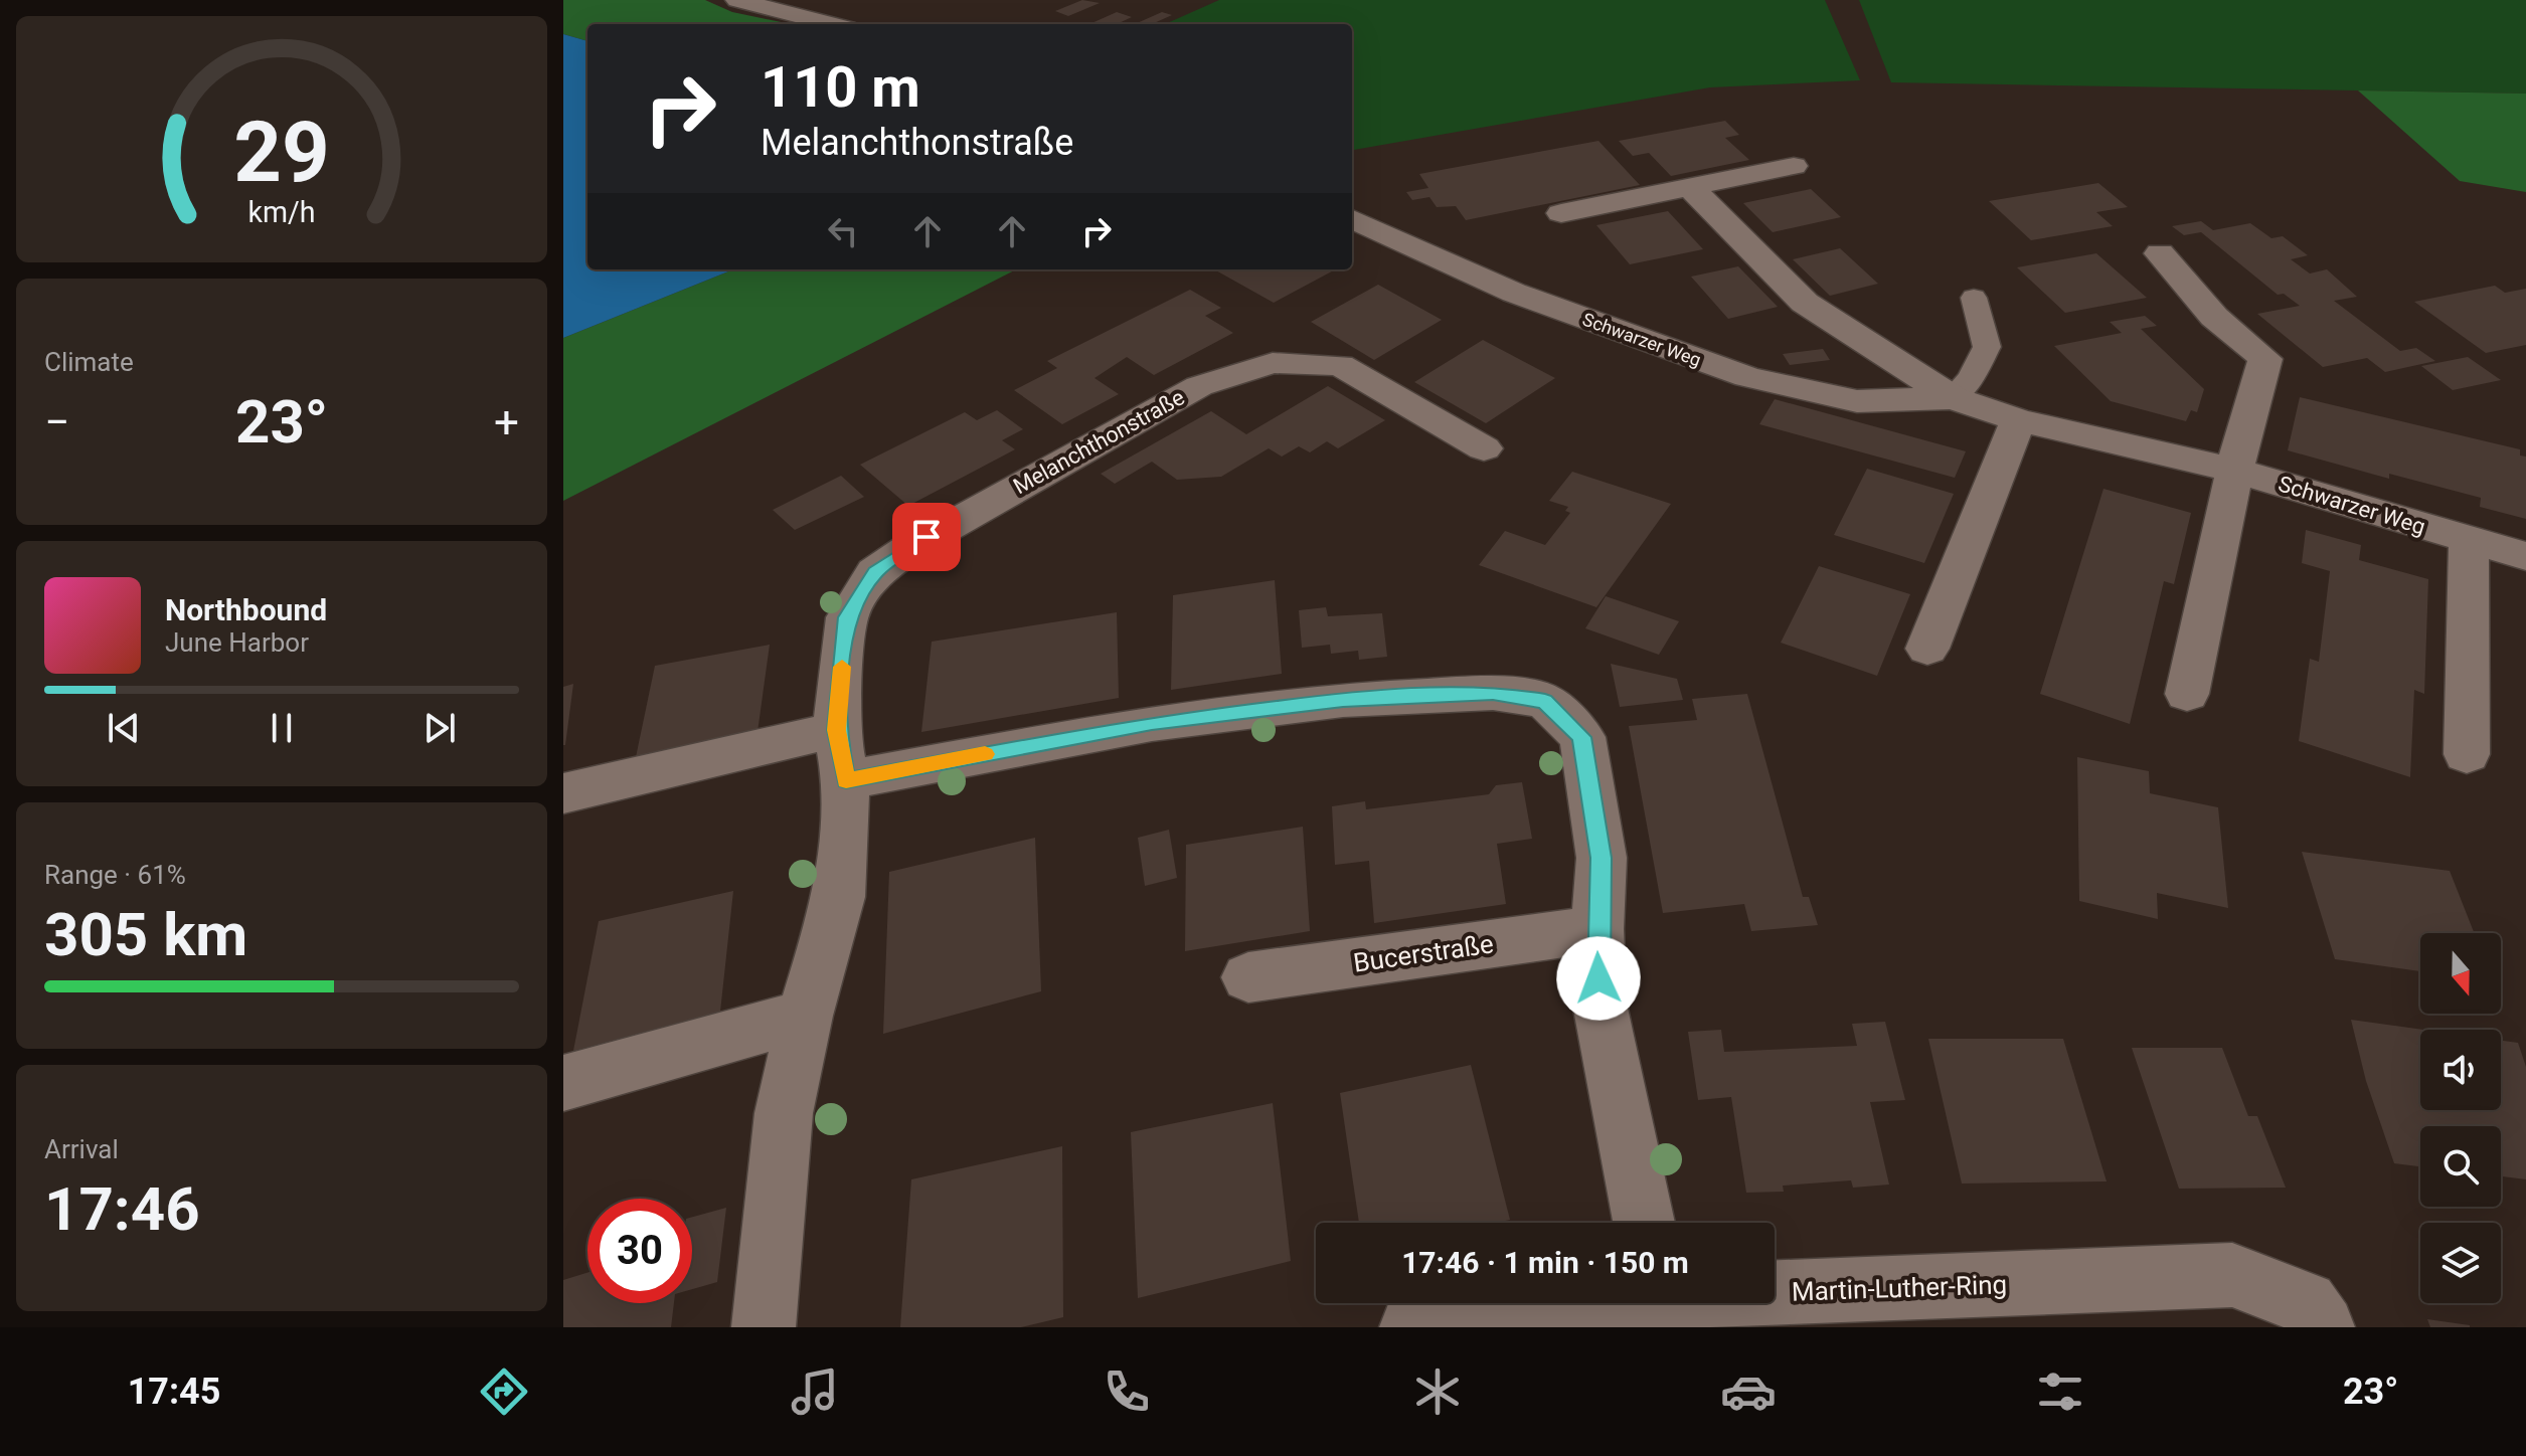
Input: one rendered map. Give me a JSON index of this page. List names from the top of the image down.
{
  "streets": {
    "street": [
      "Schwarzer Weg",
      "Melanchthonstraße",
      "Bucerstraße",
      "Martin-Luther-Ring"
    ]
  },
  "north": "bottom",
  "page": {
    "turn": ["110 m", "Melanchthonstraße"],
    "tile": [
      "Climate",
      ["Range · 61%", "305 km"],
      ["Arrival", "17:46"]
    ],
    "heat": ["−", "23°", "+"],
    "song": ["Northbound", "June Harbor"],
    "limit": "30",
    "trip": "17:46 · 1 min · 150 m",
    "tabs": ["17:45", "23°"],
    "gauge": ["29", "km/h"]
  }
}
